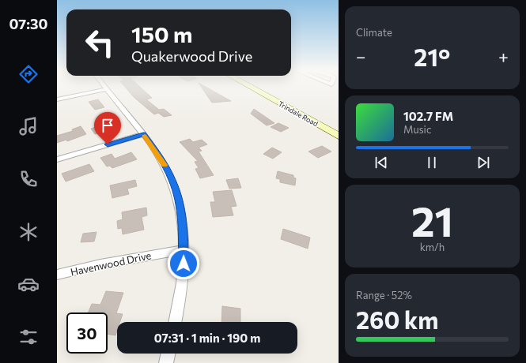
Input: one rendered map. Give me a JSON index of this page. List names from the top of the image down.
{
  "streets": {
    "main road": ["Trindale Road"],
    "street": ["Havenwood Drive"]
  },
  "page": {
    "tabs": "07:30",
    "tile": [
      "Climate",
      ["21", "km/h"],
      ["Range · 52%", "260 km"]
    ],
    "turn": ["150 m", "Quakerwood Drive"],
    "heat": ["−", "21°", "+"],
    "song": ["102.7 FM", "Music"],
    "limit": "30",
    "trip": "07:31 · 1 min · 190 m"
  }
}
